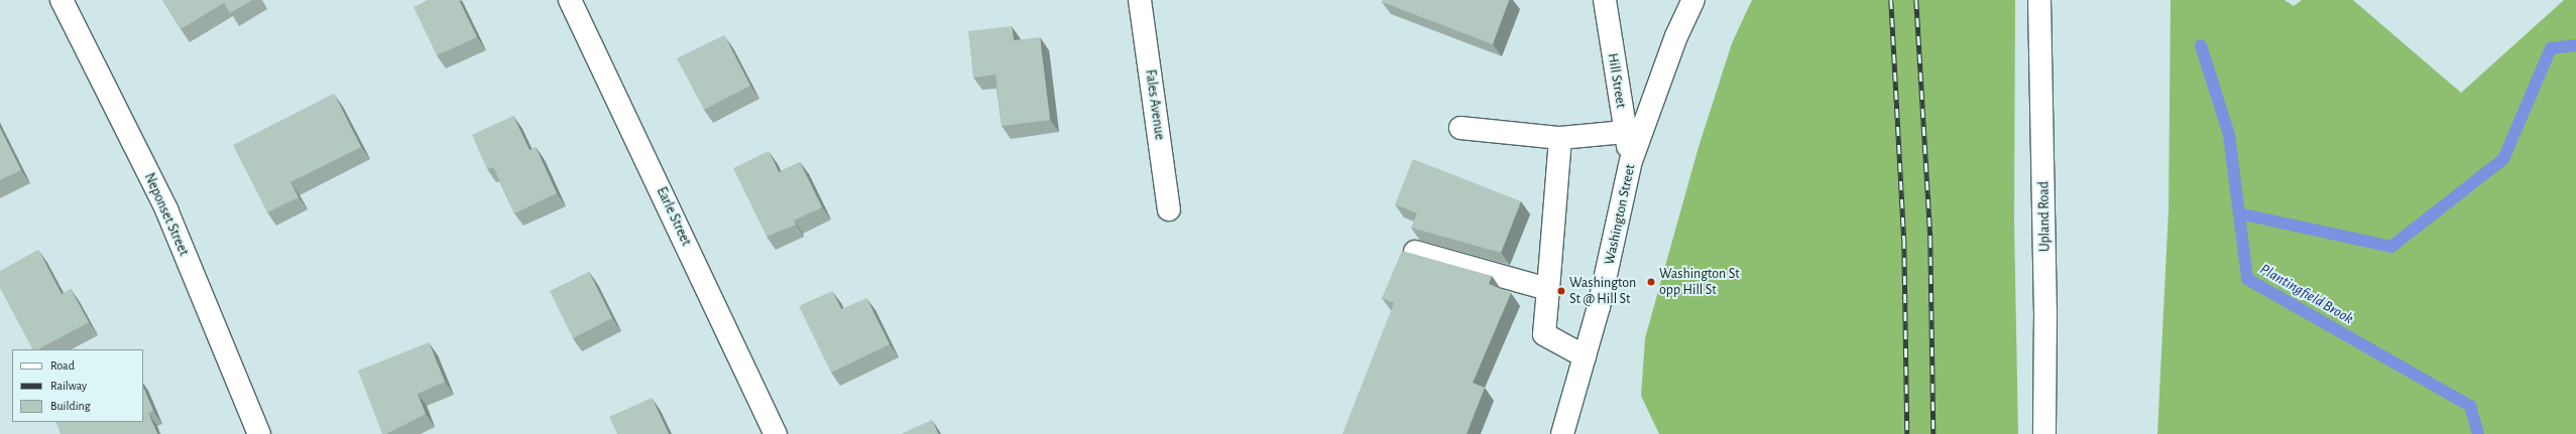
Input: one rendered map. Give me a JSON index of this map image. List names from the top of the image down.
{
  "streets": {
    "street": [
      "Hill Street",
      "Fales Avenue",
      "Neponset Street",
      "Washington Street",
      "Earle Street",
      "Upland Road"
    ]
  },
  "crossings": [
    ["Hill Street", "Washington Street"]
  ],
  "water": ["Plantingfield Brook"],
  "places": ["Washington St opp Hill St", "Washington St @ Hill St"],
  "legend": ["Road", "Railway", "Building"]
}
